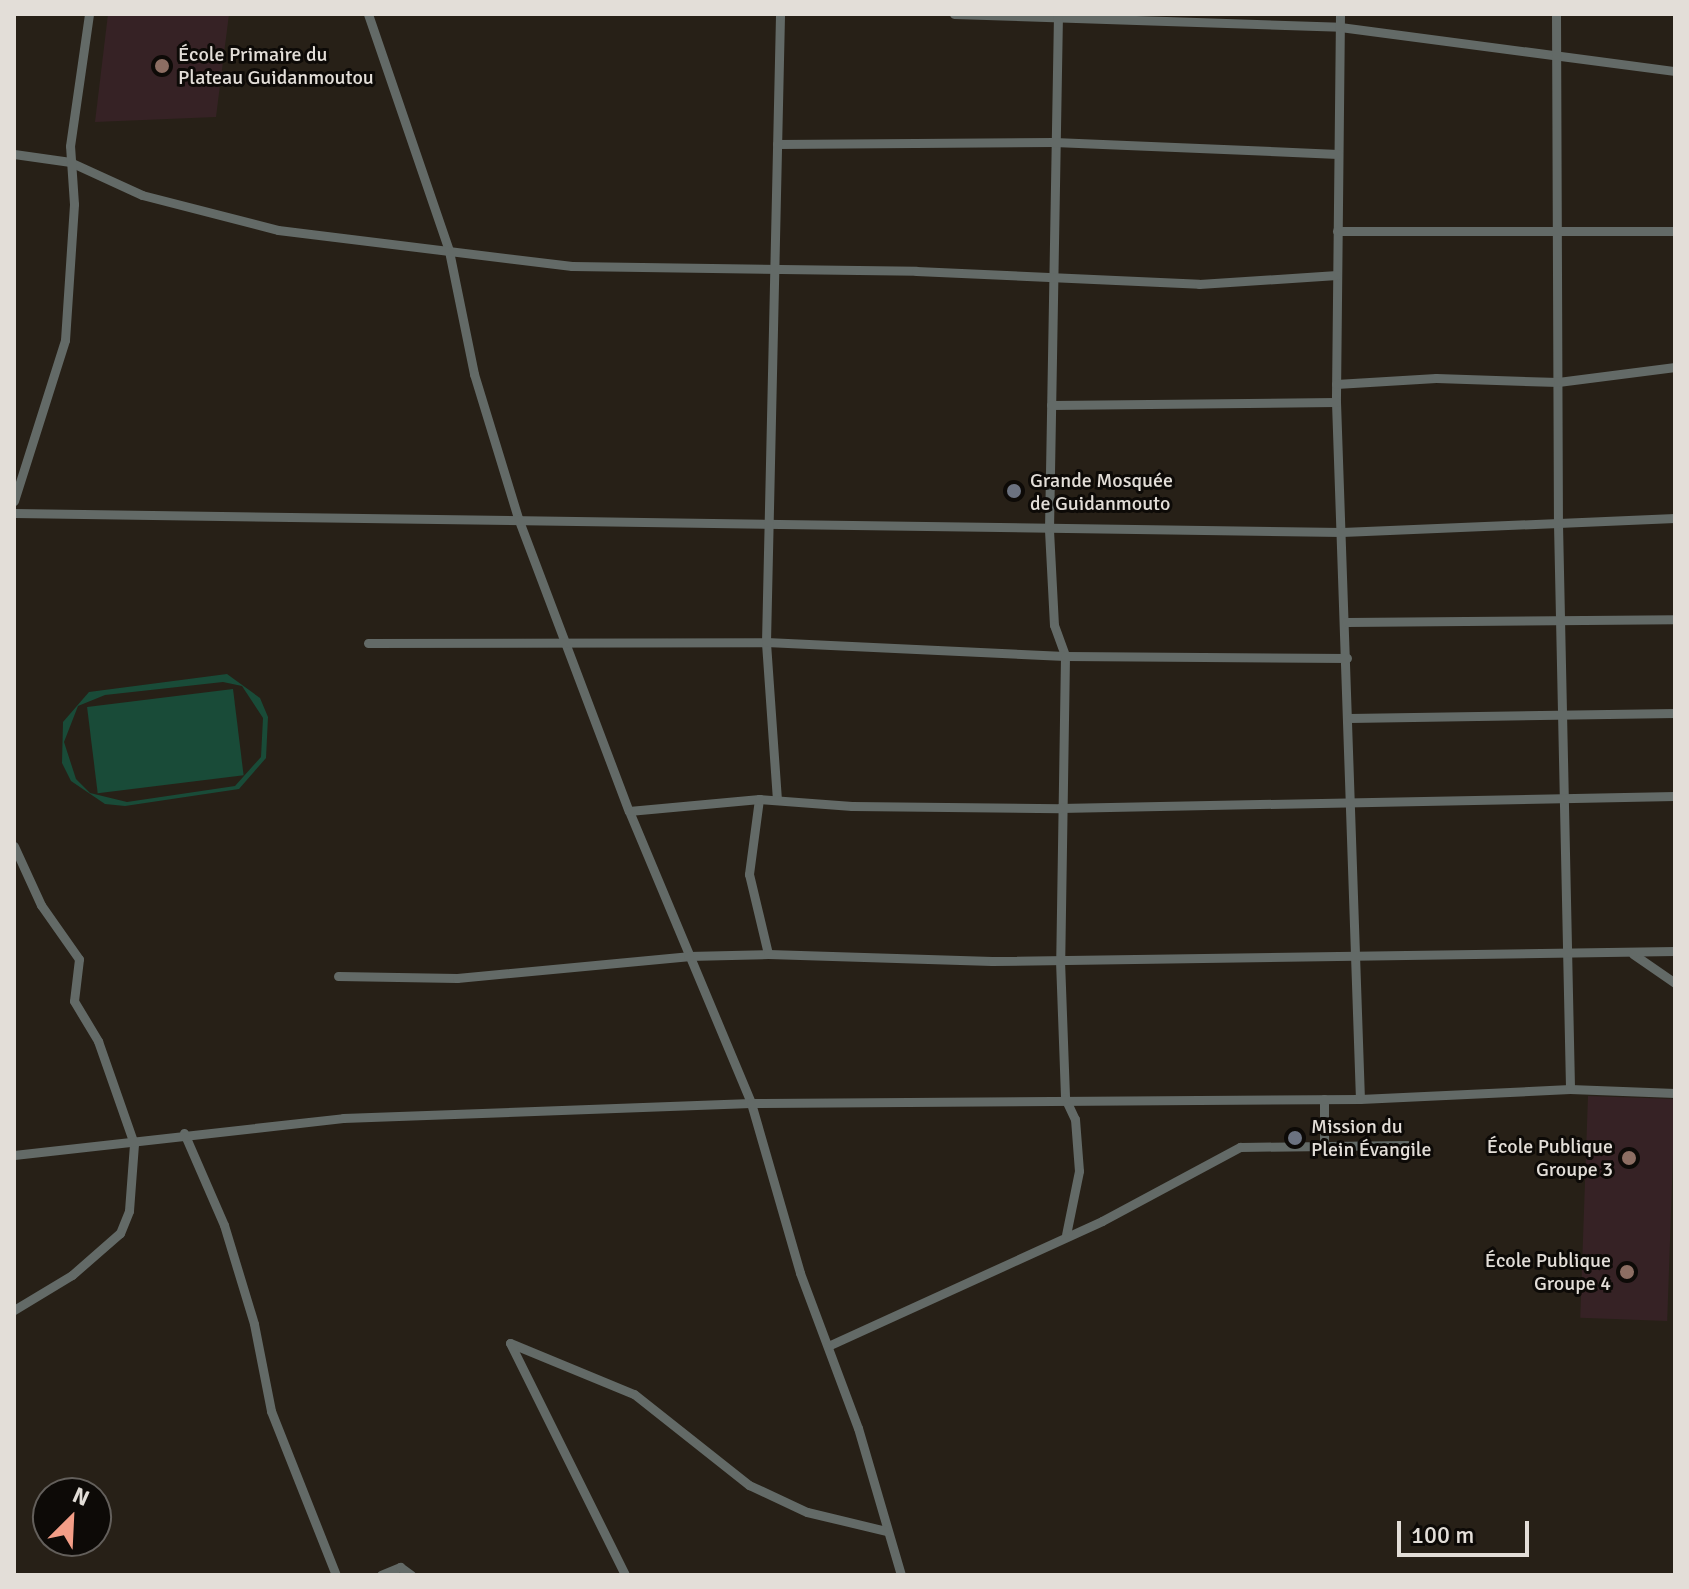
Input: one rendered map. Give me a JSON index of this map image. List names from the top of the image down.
{
  "places": [
    "École Primaire du Plateau Guidanmoutou",
    "Grande Mosquée de Guidanmouto",
    "Mission du Plein Évangile",
    "École Publique Groupe 3",
    "École Publique Groupe 4"
  ],
  "scale_bar": "100 m",
  "north": "top right"
}
